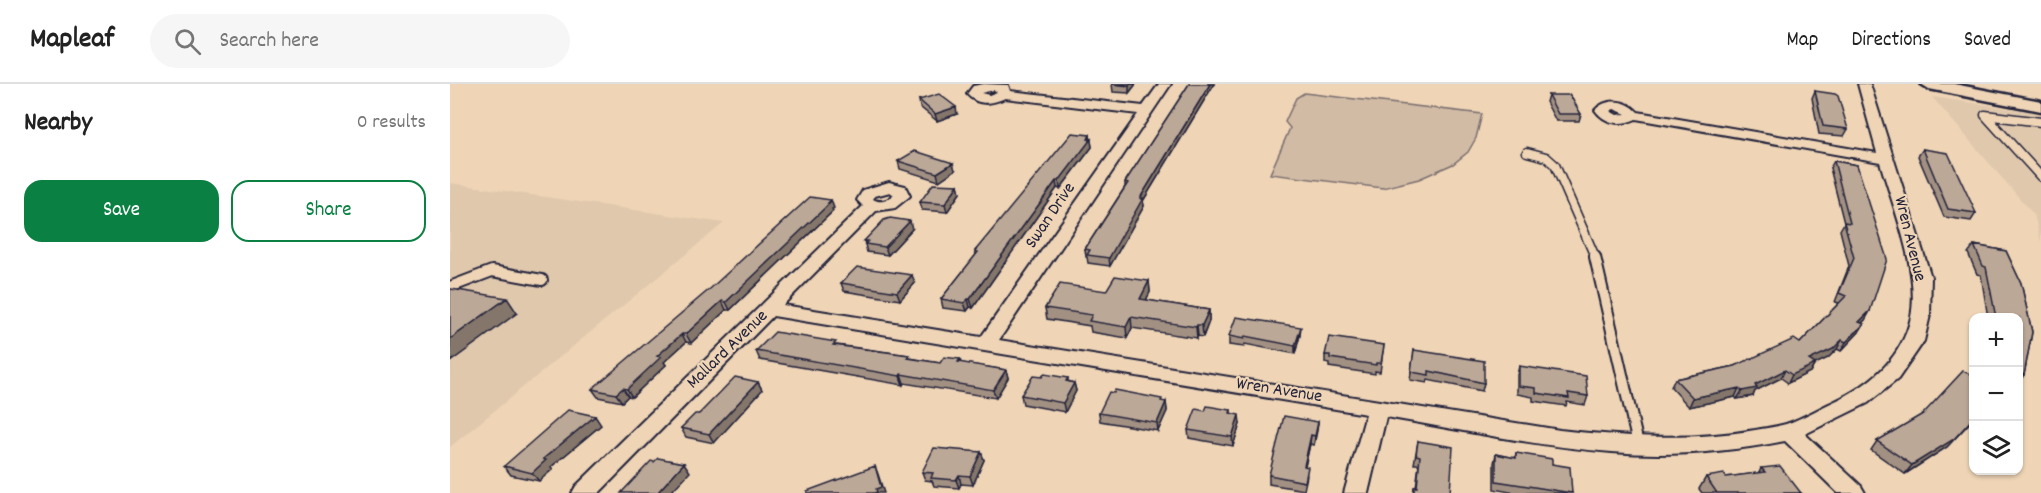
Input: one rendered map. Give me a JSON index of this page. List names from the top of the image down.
{
  "streets": {
    "street": ["Swan Drive", "Wren Avenue", "Mallard Avenue"]
  },
  "crossings": [
    ["Swan Drive", "Wren Avenue"],
    ["Wren Avenue", "Mallard Avenue"]
  ],
  "page": {
    "header": "Mapleaf",
    "search": "Search here",
    "nav": ["Map", "Directions", "Saved"],
    "heading": ["Nearby", "0 results"],
    "buttons": ["Save", "Share"],
    "map_buttons": ["+", "−"]
  }
}
